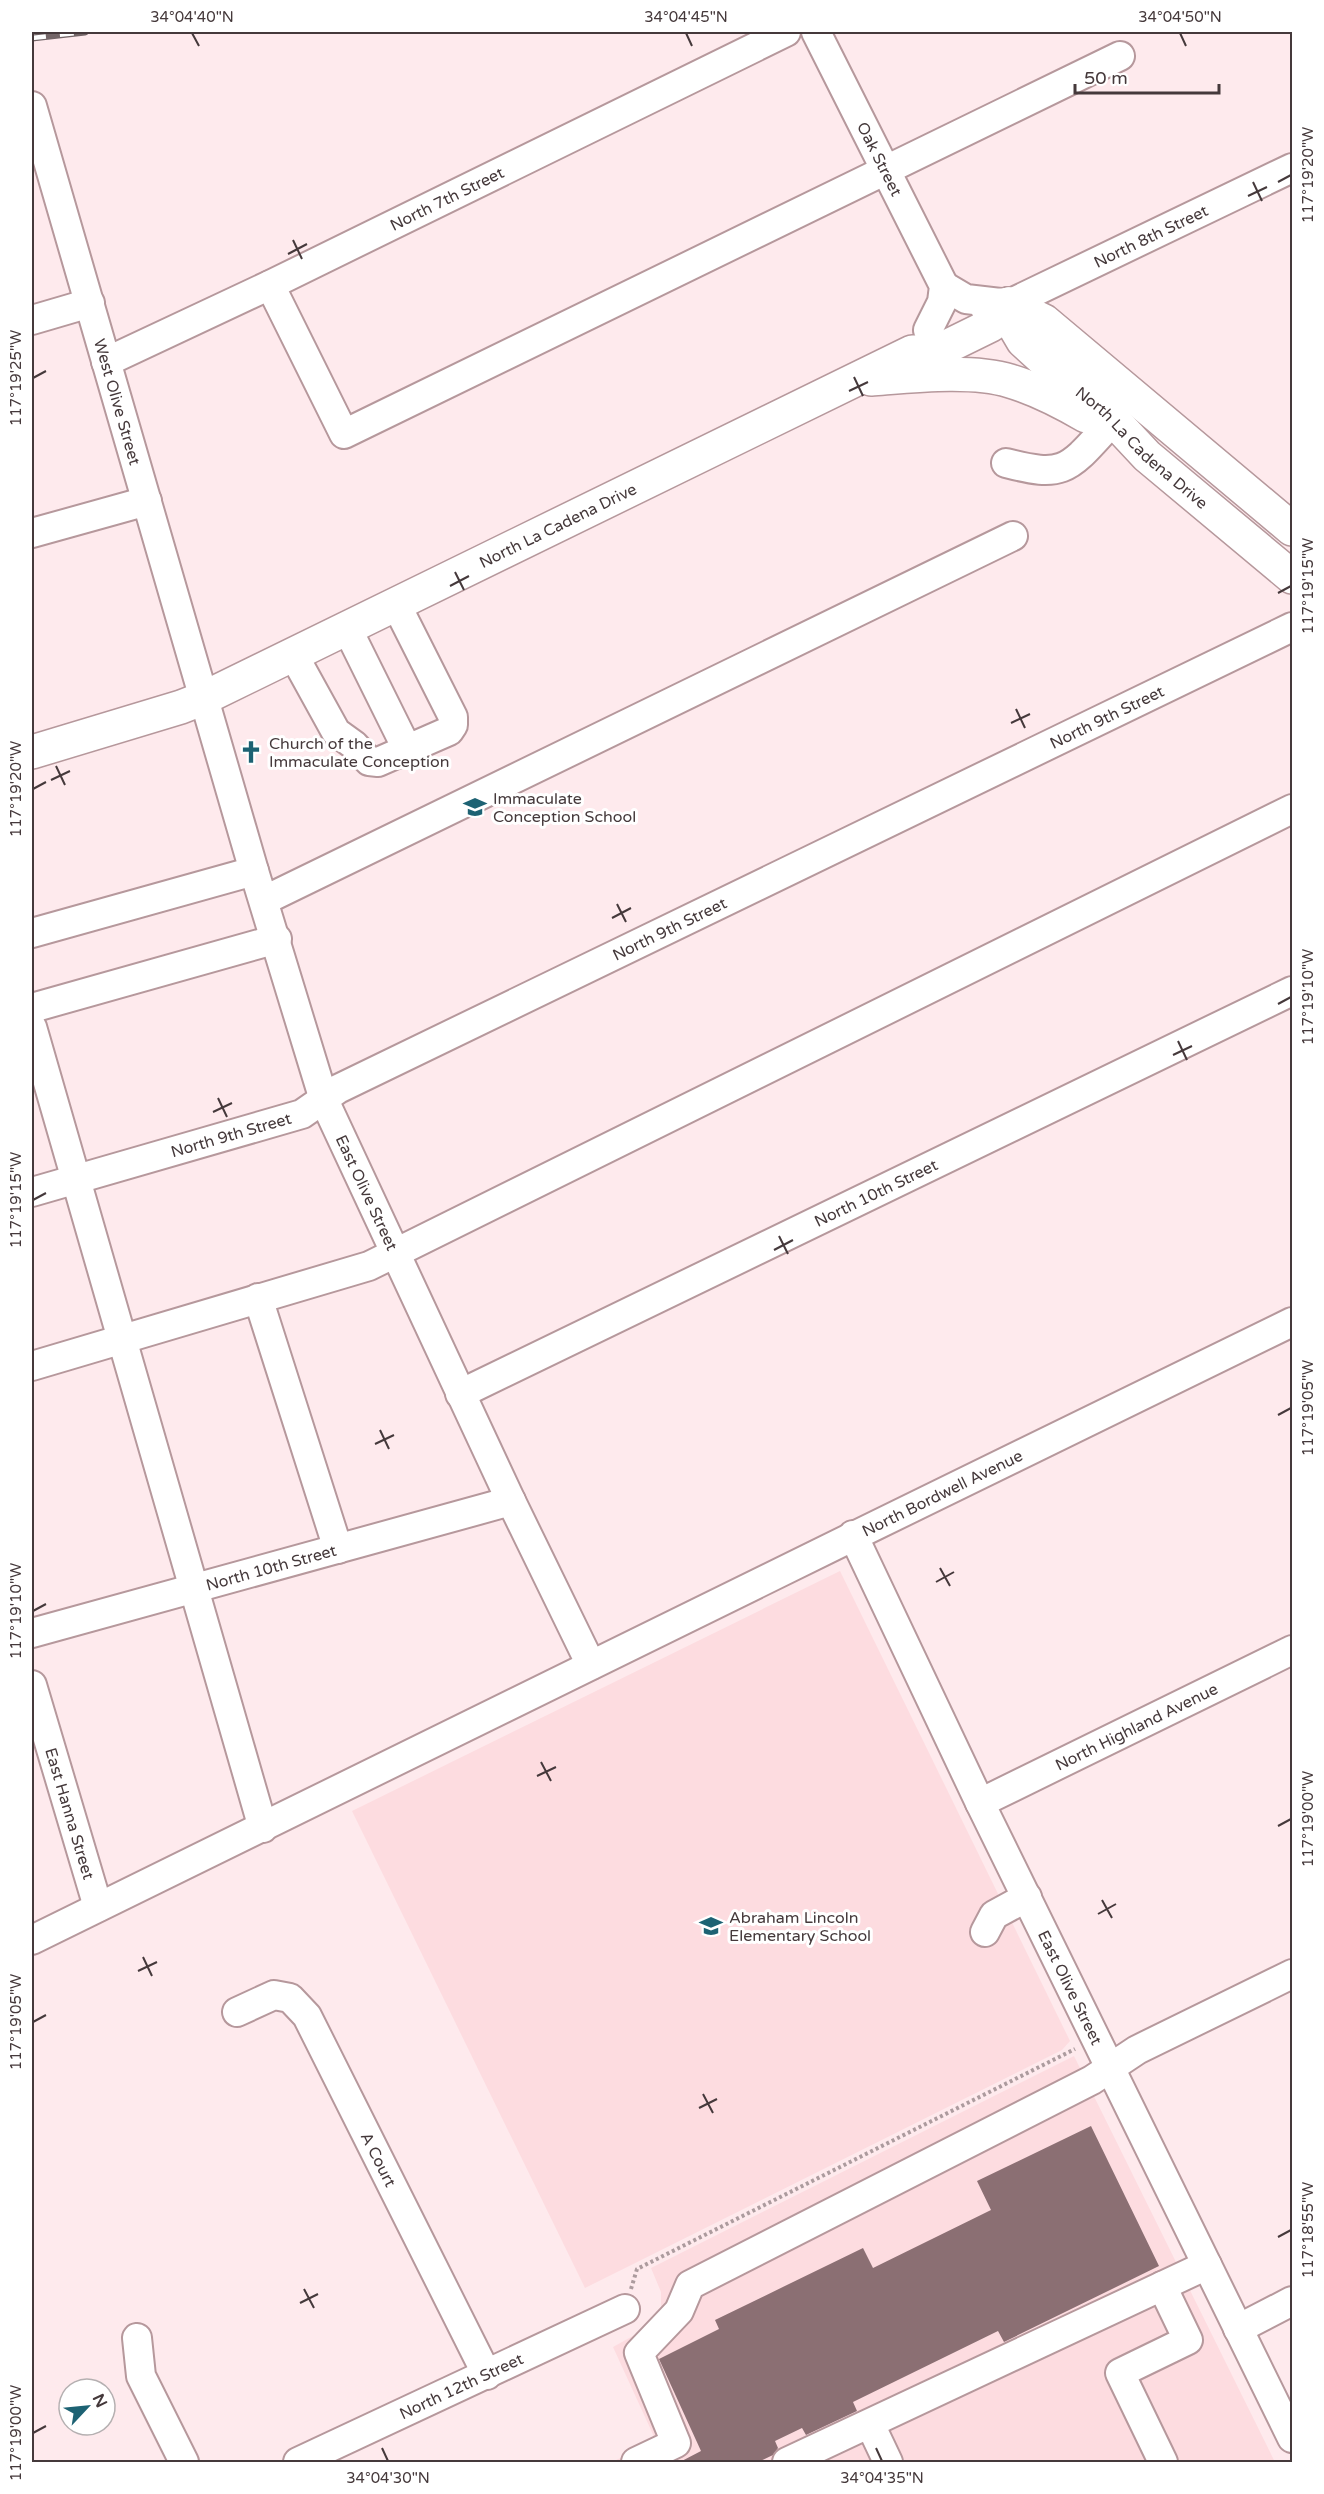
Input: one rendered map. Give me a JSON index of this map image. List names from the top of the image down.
{
  "streets": {
    "main road": ["North La Cadena Drive"],
    "street": [
      "Oak Street",
      "North 7th Street",
      "North 8th Street",
      "West Olive Street",
      "North 9th Street",
      "North 10th Street",
      "East Olive Street",
      "North Bordwell Avenue",
      "North Highland Avenue",
      "East Hanna Street",
      "A Court",
      "North 12th Street"
    ]
  },
  "crossings": [
    ["North 7th Street", "West Olive Street"],
    ["North 8th Street", "North La Cadena Drive"],
    ["West Olive Street", "North La Cadena Drive"],
    ["West Olive Street", "East Olive Street"],
    ["North La Cadena Drive", "East Olive Street"],
    ["North 9th Street", "East Olive Street"],
    ["North 10th Street", "East Olive Street"],
    ["East Olive Street", "North Bordwell Avenue"],
    ["East Olive Street", "North Highland Avenue"],
    ["North Bordwell Avenue", "East Hanna Street"],
    ["A Court", "North 12th Street"]
  ],
  "places": {
    "church": ["Church of the Immaculate Conception"],
    "school or university": ["Immaculate Conception School", "Abraham Lincoln Elementary School"]
  },
  "scale_bar": "50 m",
  "north": "top right",
  "coordinates": [
    "34°04'40\"N",
    "34°04'45\"N",
    "34°04'50\"N",
    "117°19'20\"W",
    "117°19'25\"W",
    "117°19'15\"W",
    "117°19'10\"W",
    "117°19'05\"W",
    "117°19'00\"W",
    "117°18'55\"W",
    "34°04'30\"N",
    "34°04'35\"N"
  ]
}
